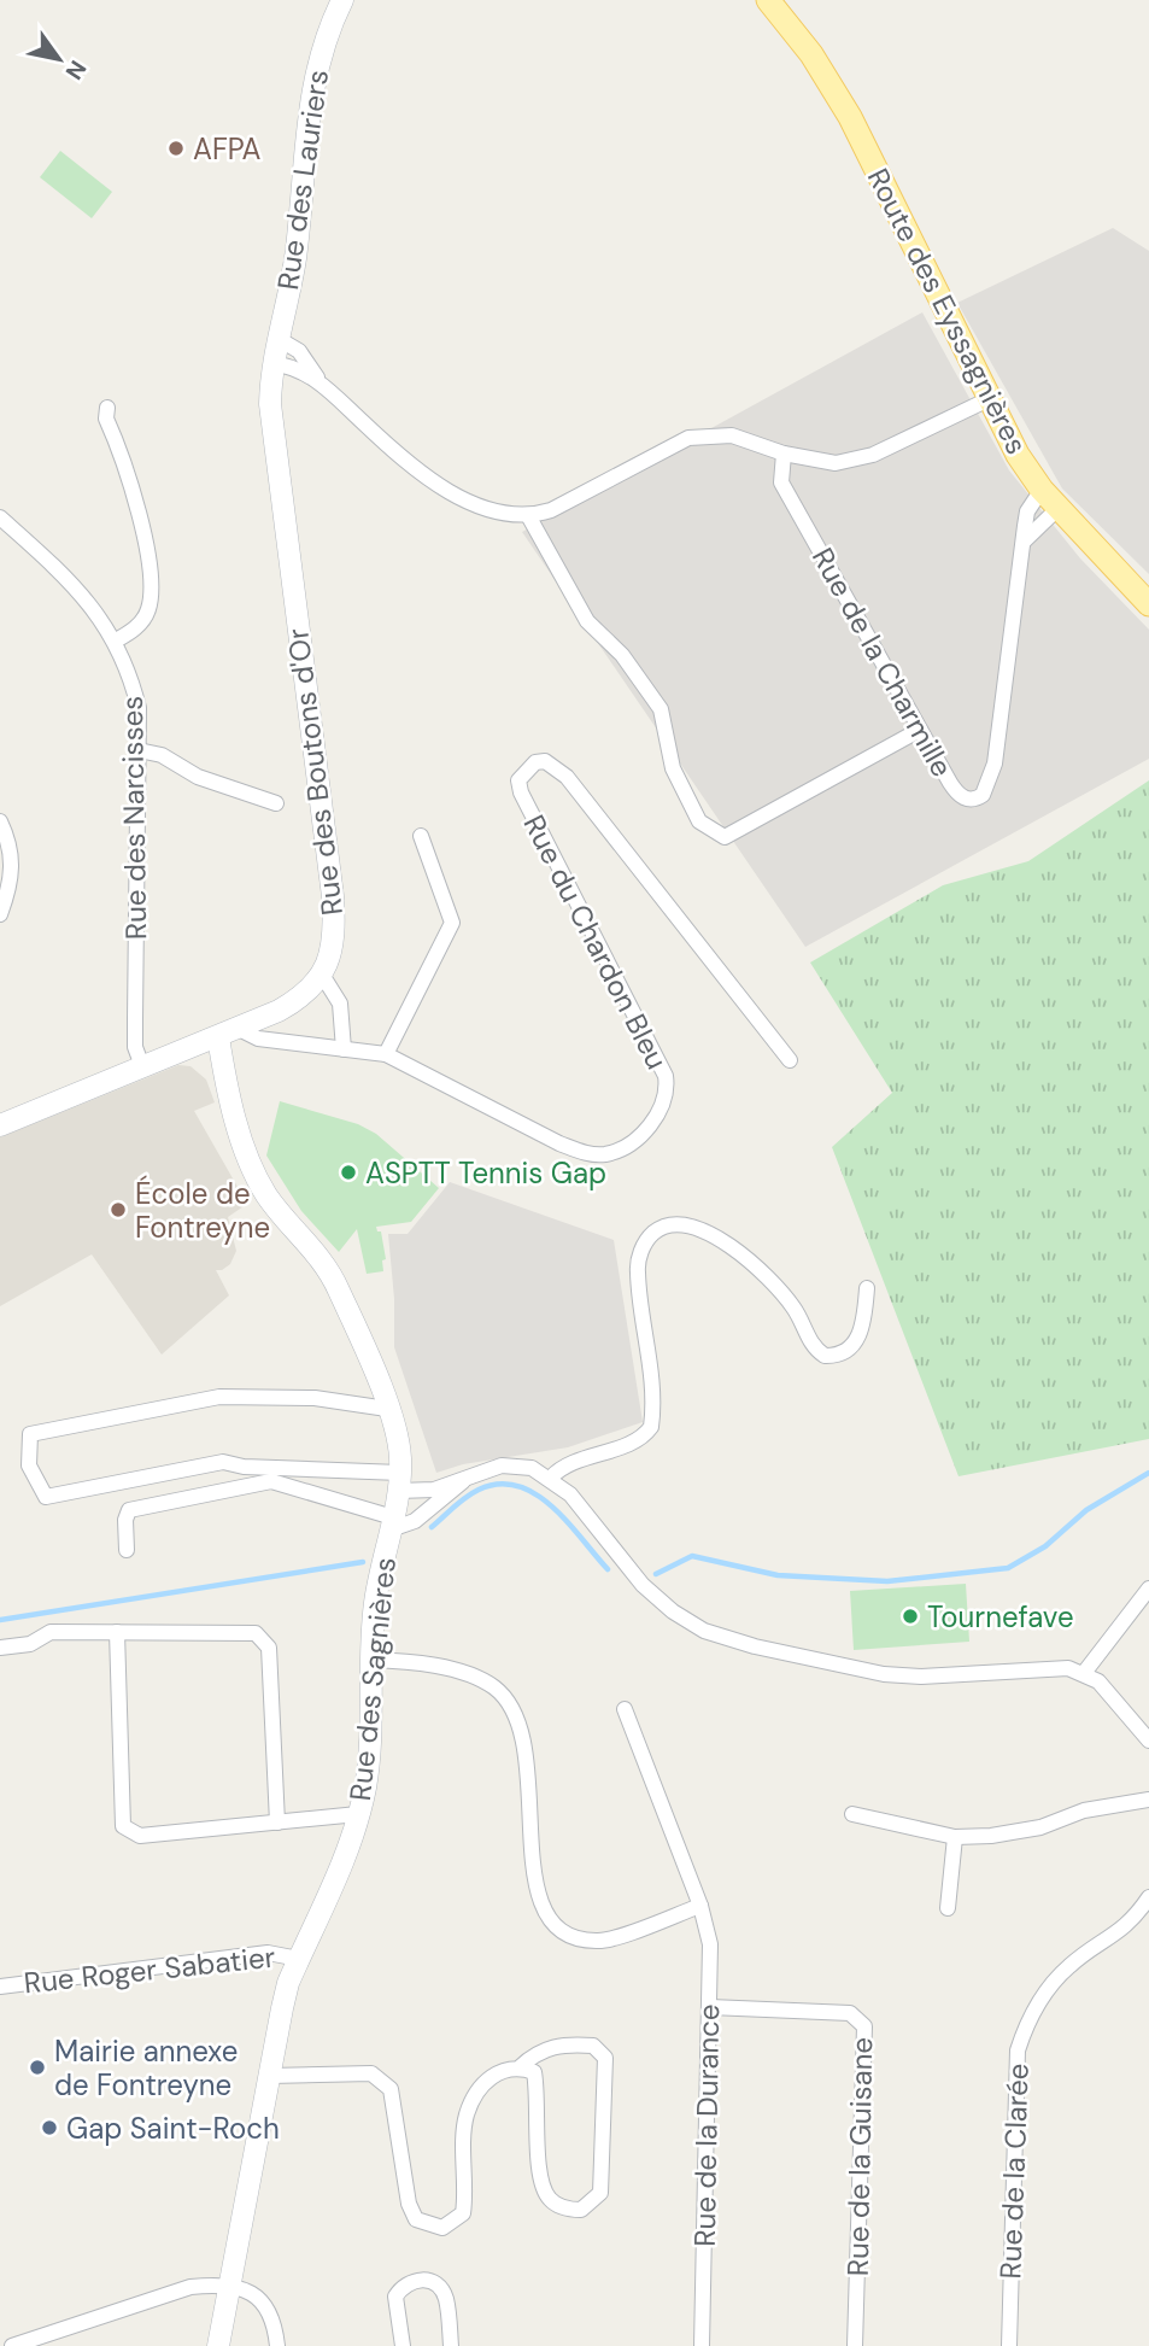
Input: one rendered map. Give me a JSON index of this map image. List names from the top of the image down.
{
  "streets": {
    "main road": [
      "Rue des Lauriers",
      "Route des Eyssagnières",
      "Rue des Boutons d'Or",
      "Rue des Sagnières"
    ],
    "street": [
      "Rue de la Charmille",
      "Rue des Narcisses",
      "Rue du Chardon Bleu",
      "Rue Roger Sabatier",
      "Rue de la Durance",
      "Rue de la Guisane",
      "Rue de la Clarée"
    ]
  },
  "crossings": [
    ["Rue des Lauriers", "Rue des Boutons d'Or"],
    ["Route des Eyssagnières", "Rue de la Charmille"],
    ["Rue des Sagnières", "Rue Roger Sabatier"],
    ["Rue de la Durance", "Rue de la Guisane"]
  ],
  "places": [
    "AFPA",
    "ASPTT Tennis Gap",
    "École de Fontreyne",
    "Tournefave",
    "Mairie annexe de Fontreyne",
    "Gap Saint-Roch"
  ],
  "north": "bottom right"
}
